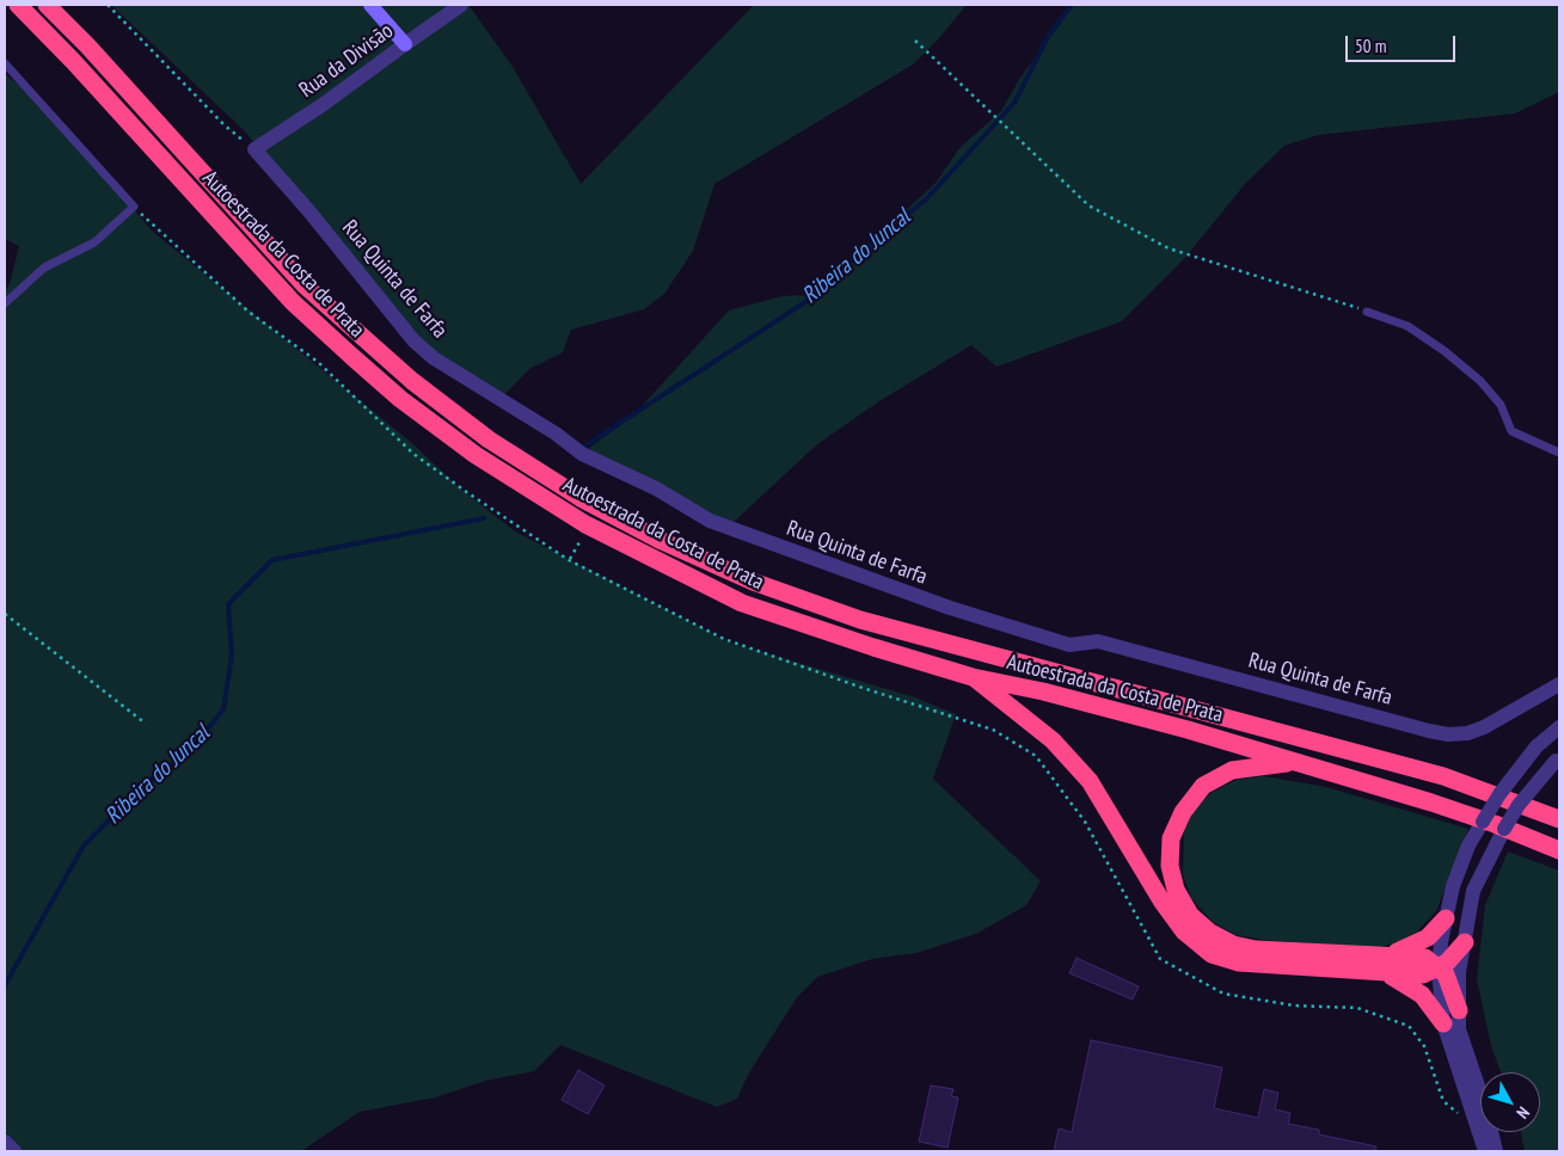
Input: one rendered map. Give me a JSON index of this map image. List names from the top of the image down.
{
  "streets": {
    "highway": ["Autoestrada da Costa de Prata"],
    "street": ["Rua da Divisão", "Rua Quinta de Farfa"]
  },
  "crossings": [
    ["Rua da Divisão", "Rua Quinta de Farfa"]
  ],
  "water": ["Ribeira do Juncal"],
  "scale_bar": "50 m",
  "north": "bottom right"
}
